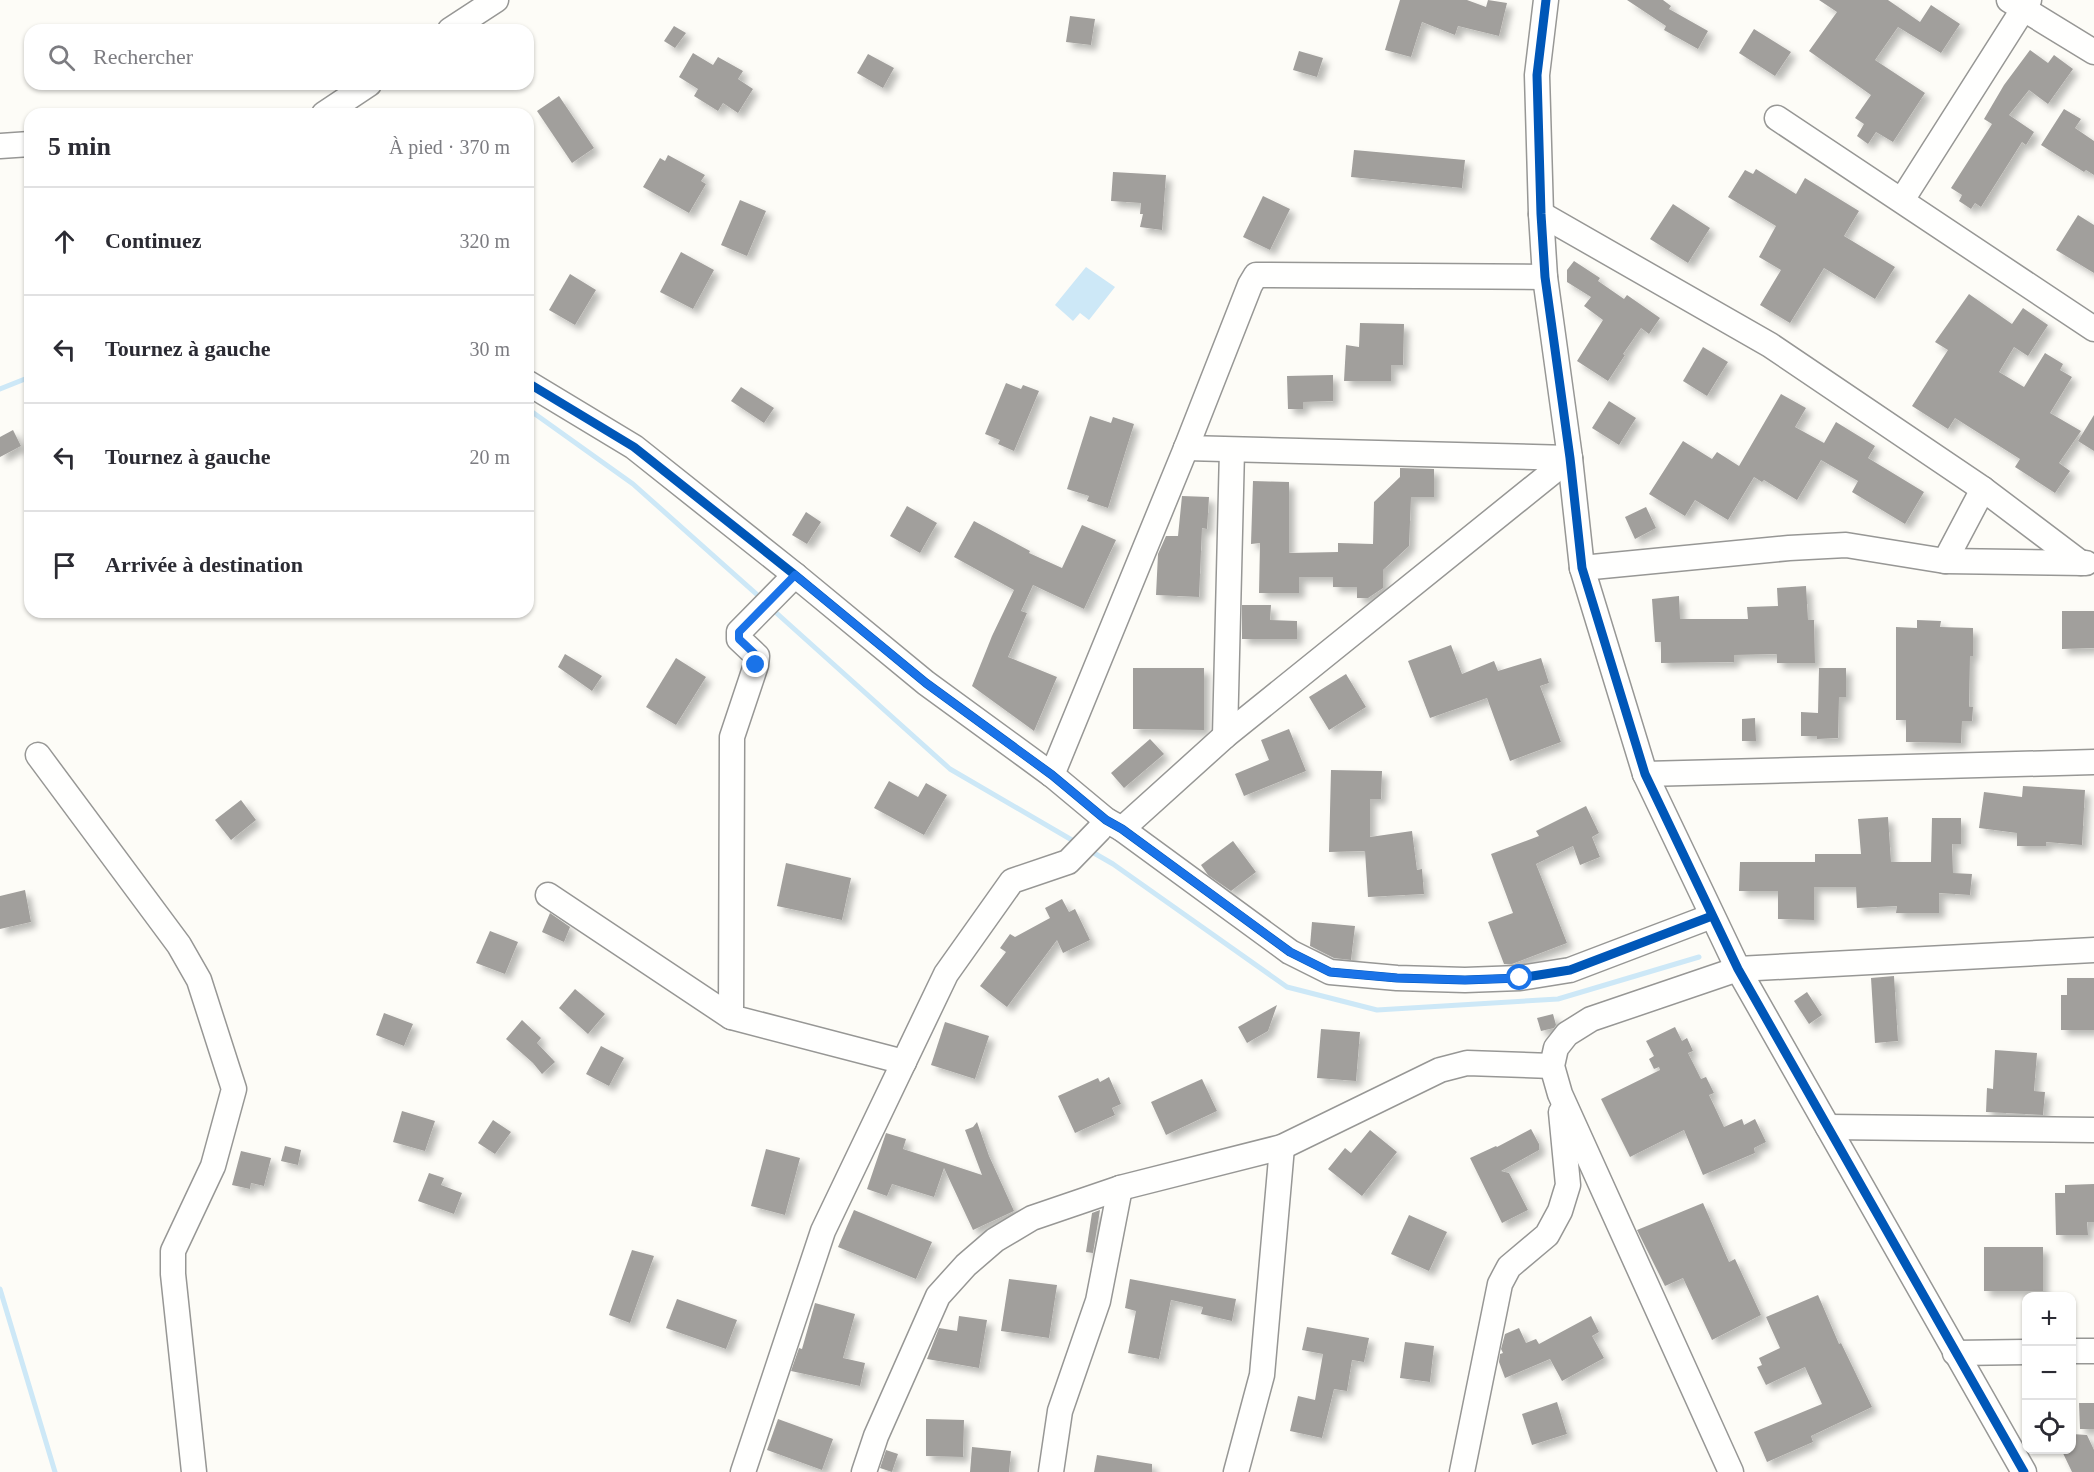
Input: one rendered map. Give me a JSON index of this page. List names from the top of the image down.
{
  "page": {
    "search": "Rechercher",
    "heading": ["5 min", "À pied · 370 m"],
    "list": [
      ["Continuez", "320 m"],
      ["Tournez à gauche", "30 m"],
      ["Tournez à gauche", "20 m"],
      "Arrivée à destination"
    ],
    "map_buttons": ["+", "−"]
  }
}
